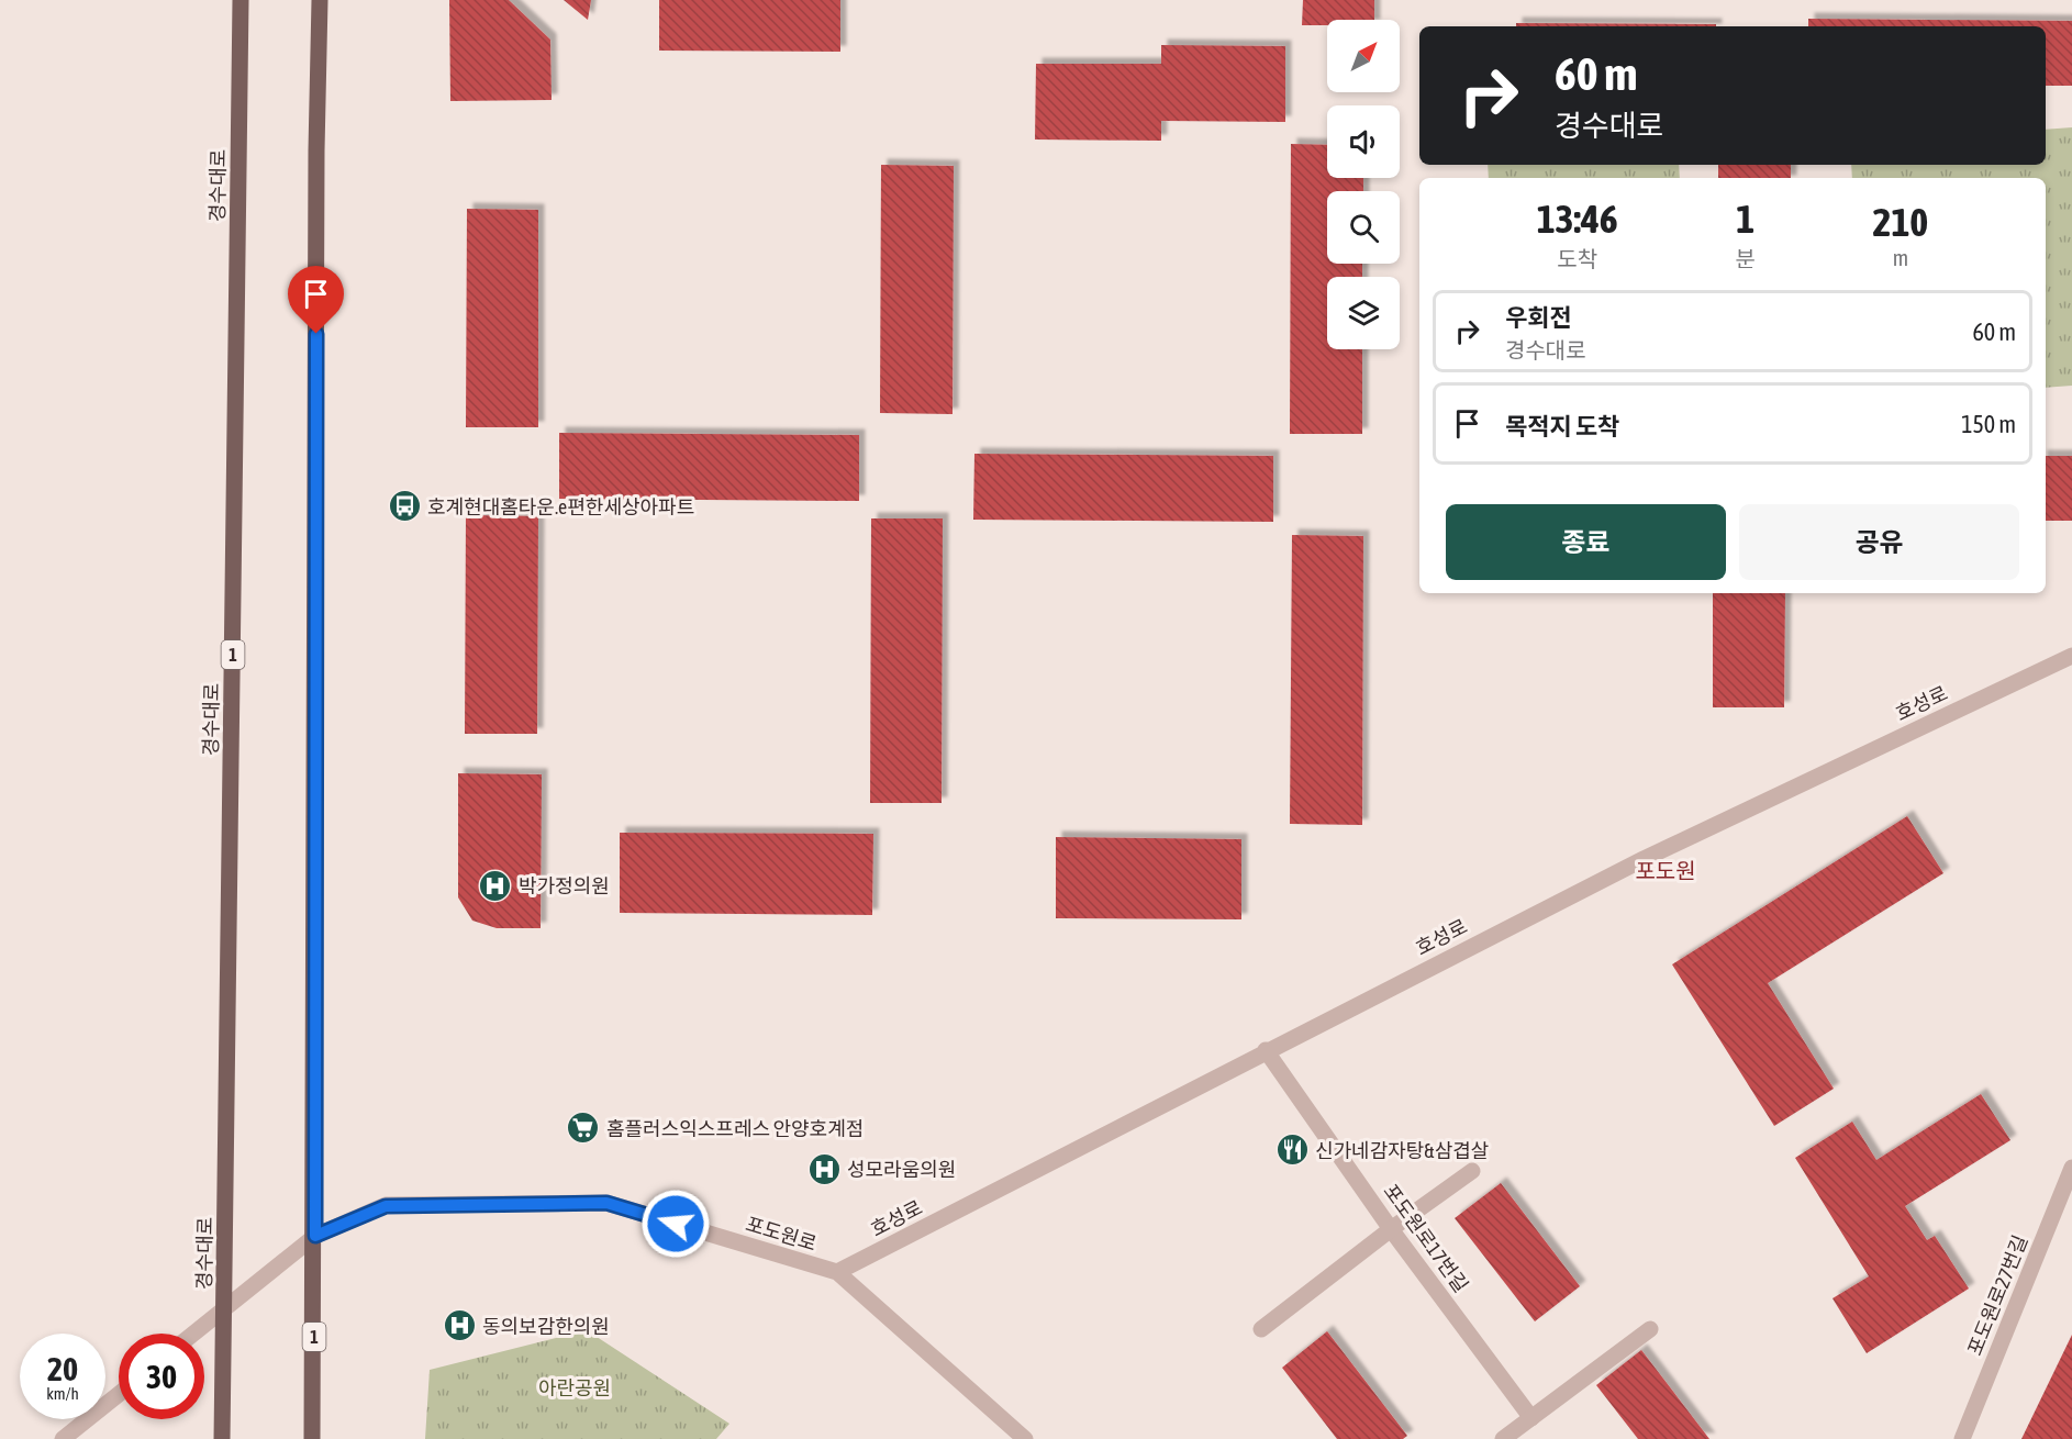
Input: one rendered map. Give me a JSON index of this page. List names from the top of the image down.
{
  "streets": {
    "main road": ["경수대로", "1"],
    "street": [
      "호성로",
      "포도원로",
      "포도원로17번길",
      "포도원로27번길"
    ]
  },
  "crossings": [
    ["경수대로", "포도원로"],
    ["1", "포도원로"],
    ["호성로", "포도원로"],
    ["호성로", "포도원로17번길"]
  ],
  "districts": ["포도원"],
  "parks": ["아란공원"],
  "places": {
    "bus stop": ["호계현대홈타운.e편한세상아파트"],
    "hospital": ["박가정의원", "성모라움의원", "동의보감한의원"],
    "supermarket": ["홈플러스익스프레스 안양호계점"],
    "restaurant": ["신가네감자탕&삼겹살"]
  },
  "north": "top right",
  "page": {
    "turn": ["60 m", "경수대로"],
    "eta": [
      "13:46",
      "도착",
      "1",
      "분",
      "210",
      "m"
    ],
    "list": [
      {
        "name": "우회전",
        "note": "경수대로",
        "value": "60 m"
      },
      {
        "name": "목적지 도착",
        "value": "150 m"
      }
    ],
    "buttons": ["종료", "공유"],
    "speed": "20 km/h",
    "limit": "30"
  }
}
